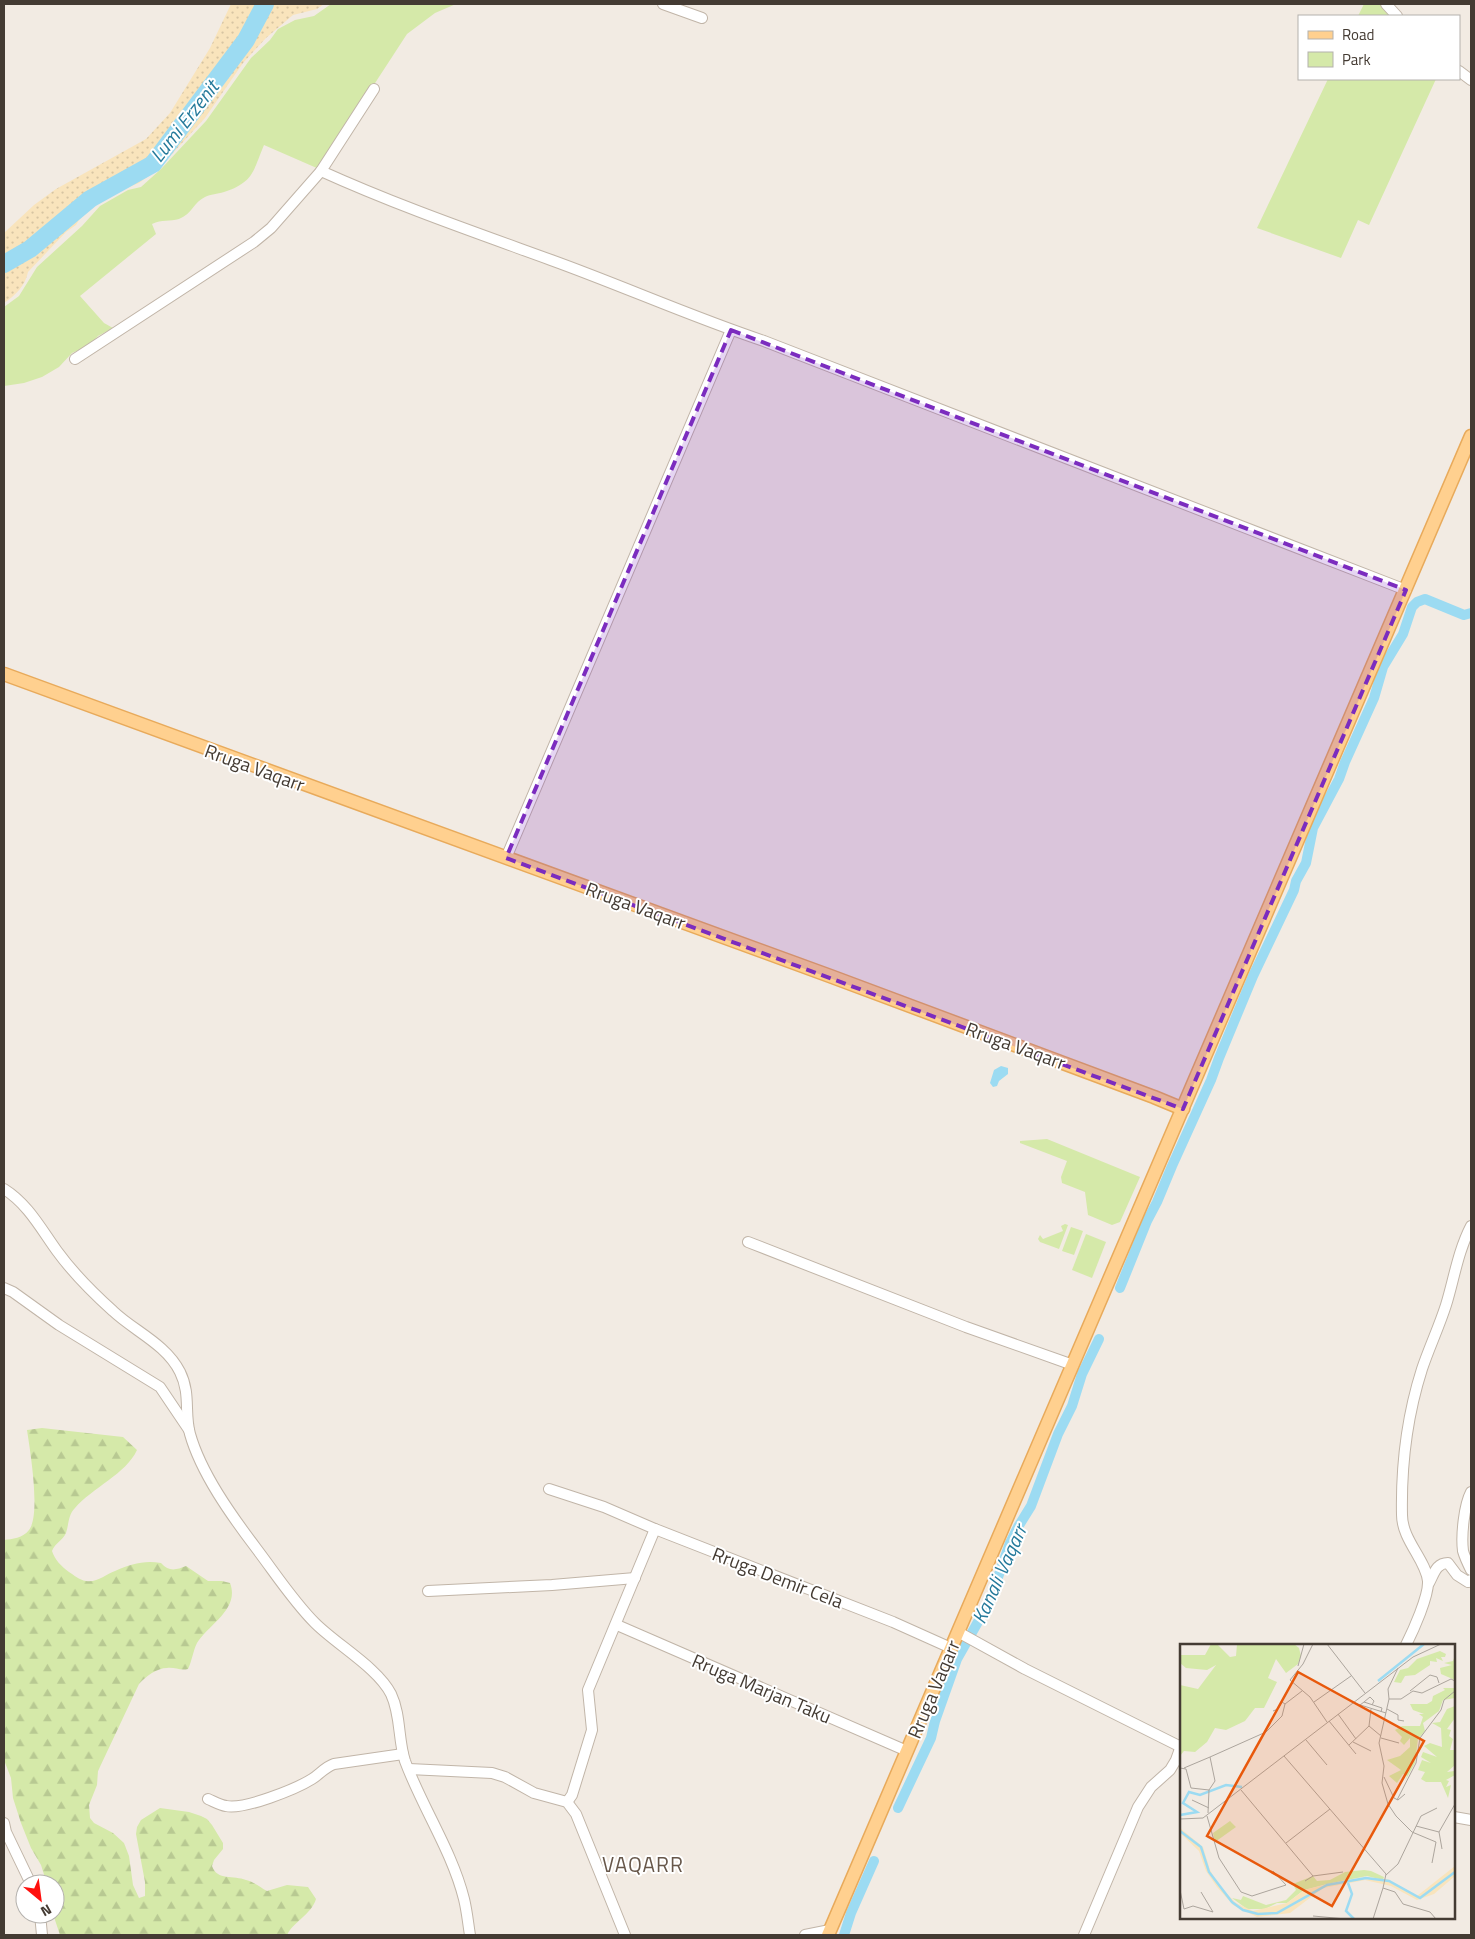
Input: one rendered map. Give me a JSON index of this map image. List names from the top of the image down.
{
  "streets": {
    "main road": ["Rruga Vaqarr"],
    "street": ["Rruga Demir Cela", "Rruga Marjan Taku"]
  },
  "crossings": [
    ["Rruga Vaqarr", "Rruga Demir Cela"],
    ["Rruga Vaqarr", "Rruga Marjan Taku"]
  ],
  "districts": ["VAQARR"],
  "water": ["Lumi Erzenit", "Kanali Vaqarr"],
  "legend": ["Road", "Park"],
  "north": "bottom right"
}
